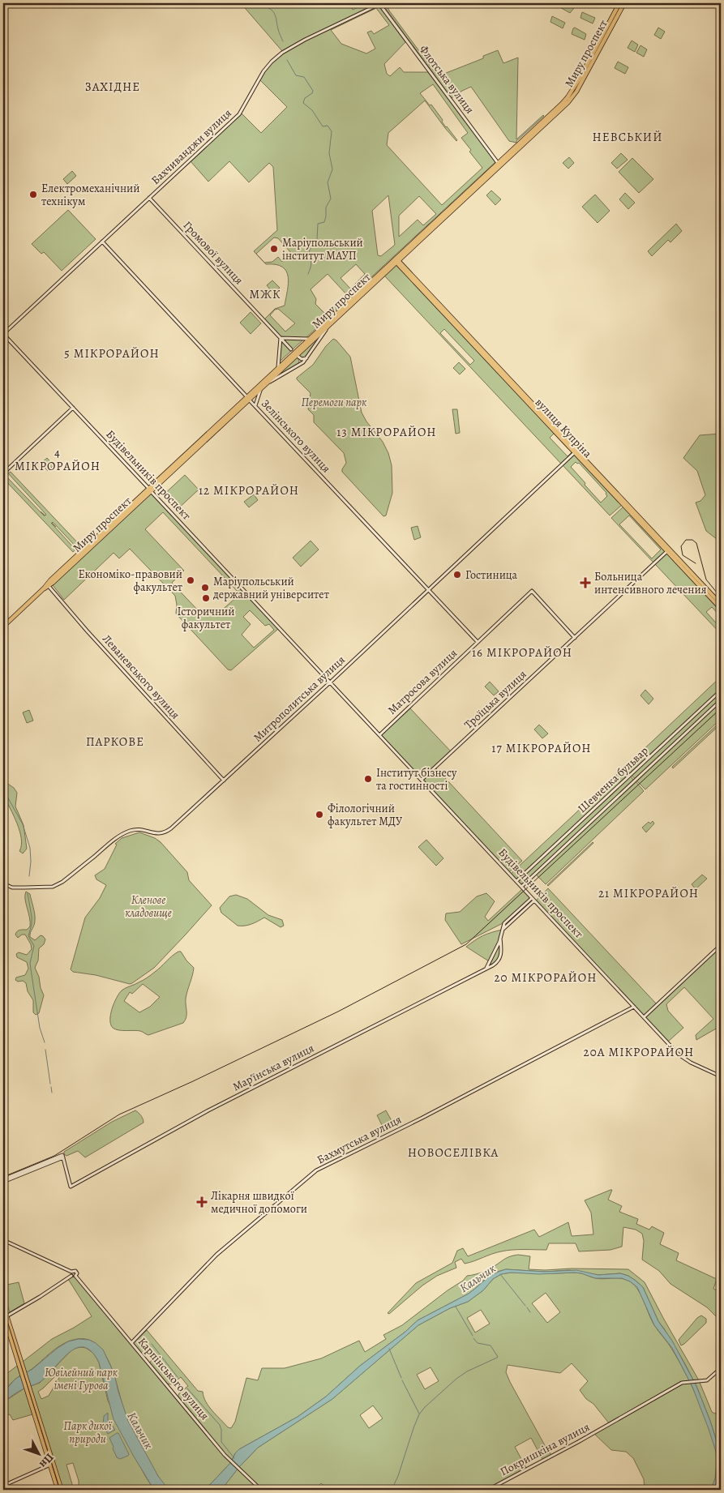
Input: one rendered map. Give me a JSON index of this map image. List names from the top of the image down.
{
  "streets": {
    "highway": ["Миру проспект"],
    "main road": ["вулиця Купріна"],
    "street": [
      "Флотська вулиця",
      "Бахчиванджи вулиця",
      "Громової вулиця",
      "Зелінського вулиця",
      "Будівельників проспект",
      "Леваневського вулиця",
      "Матросова вулиця",
      "Митрополитська вулиця",
      "Троїцька вулиця",
      "Шевченка бульвар",
      "Мар'їнська вулиця",
      "Бахмутська вулиця",
      "Карпінського вулиця",
      "Покришкіна вулиця"
    ]
  },
  "crossings": [
    ["Миру проспект", "Флотська вулиця"],
    ["Миру проспект", "вулиця Купріна"],
    ["Миру проспект", "Зелінського вулиця"],
    ["Миру проспект", "Будівельників проспект"],
    ["Миру проспект", "Леваневського вулиця"],
    ["Флотська вулиця", "Бахчиванджи вулиця"],
    ["Бахчиванджи вулиця", "Громової вулиця"],
    ["Бахчиванджи вулиця", "Зелінського вулиця"],
    ["Бахчиванджи вулиця", "Будівельників проспект"],
    ["вулиця Купріна", "Митрополитська вулиця"],
    ["вулиця Купріна", "Троїцька вулиця"],
    ["Зелінського вулиця", "Матросова вулиця"],
    ["Зелінського вулиця", "Митрополитська вулиця"],
    ["Будівельників проспект", "Матросова вулиця"],
    ["Будівельників проспект", "Митрополитська вулиця"],
    ["Будівельників проспект", "Троїцька вулиця"],
    ["Будівельників проспект", "Шевченка бульвар"],
    ["Будівельників проспект", "Бахмутська вулиця"],
    ["Леваневського вулиця", "Митрополитська вулиця"],
    ["Матросова вулиця", "Троїцька вулиця"],
    ["Бахмутська вулиця", "Карпінського вулиця"]
  ],
  "districts": [
    "ЗАХІДНЕ",
    "НЕВСЬКИЙ",
    "МЖК",
    "5 МІКРОРАЙОН",
    "13 МІКРОРАЙОН",
    "4 МІКРОРАЙОН",
    "12 МІКРОРАЙОН",
    "16 МІКРОРАЙОН",
    "ПАРКОВЕ",
    "17 МІКРОРАЙОН",
    "21 МІКРОРАЙОН",
    "20 МІКРОРАЙОН",
    "20А МІКРОРАЙОН",
    "НОВОСЕЛІВКА"
  ],
  "water": ["Кальчик"],
  "parks": [
    "Перемоги парк",
    "Кленове кладовище",
    "Ювілейний парк імені Гурова",
    "Парк дикої природи"
  ],
  "places": {
    "other": [
      "Електромеханічний технікум",
      "Маріупольський інститут МАУП",
      "Гостиница",
      "Економіко-правовий факультет",
      "Маріупольський державний університет",
      "Історичний факультет",
      "Інститут бізнесу та гостинності",
      "Філологічний факультет МДУ"
    ],
    "health": ["Больница интенсивного лечения", "Лікарня швидкої медичної допомоги"]
  },
  "north": "bottom right"
}
